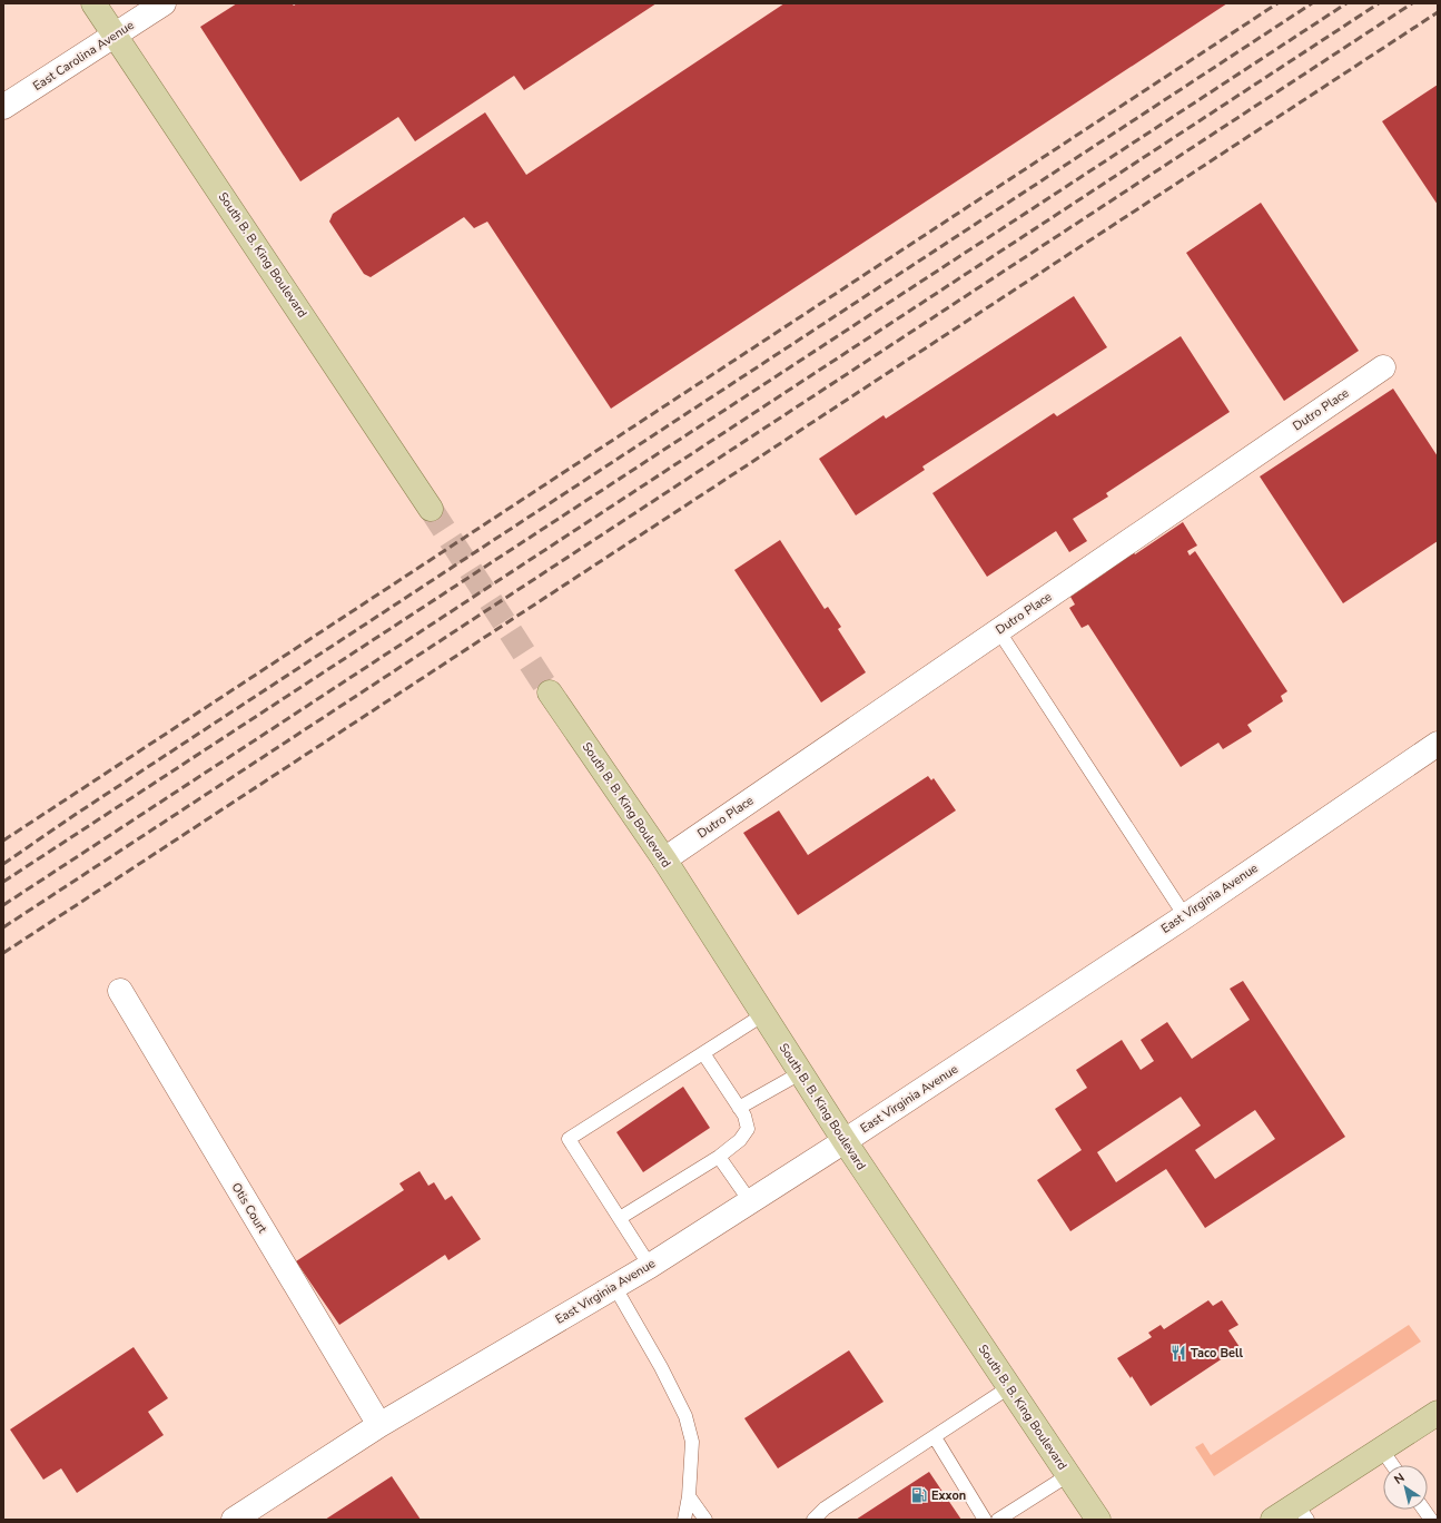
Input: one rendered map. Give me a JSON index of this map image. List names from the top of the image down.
{
  "streets": {
    "main road": ["South B. B. King Boulevard"],
    "street": [
      "East Carolina Avenue",
      "Dutro Place",
      "East Virginia Avenue",
      "Otis Court"
    ]
  },
  "crossings": [
    ["East Carolina Avenue", "South B. B. King Boulevard"],
    ["South B. B. King Boulevard", "Dutro Place"],
    ["South B. B. King Boulevard", "East Virginia Avenue"],
    ["East Virginia Avenue", "Otis Court"]
  ],
  "places": {
    "restaurant": ["Taco Bell"],
    "fuel station": ["Exxon"]
  },
  "north": "top left"
}
